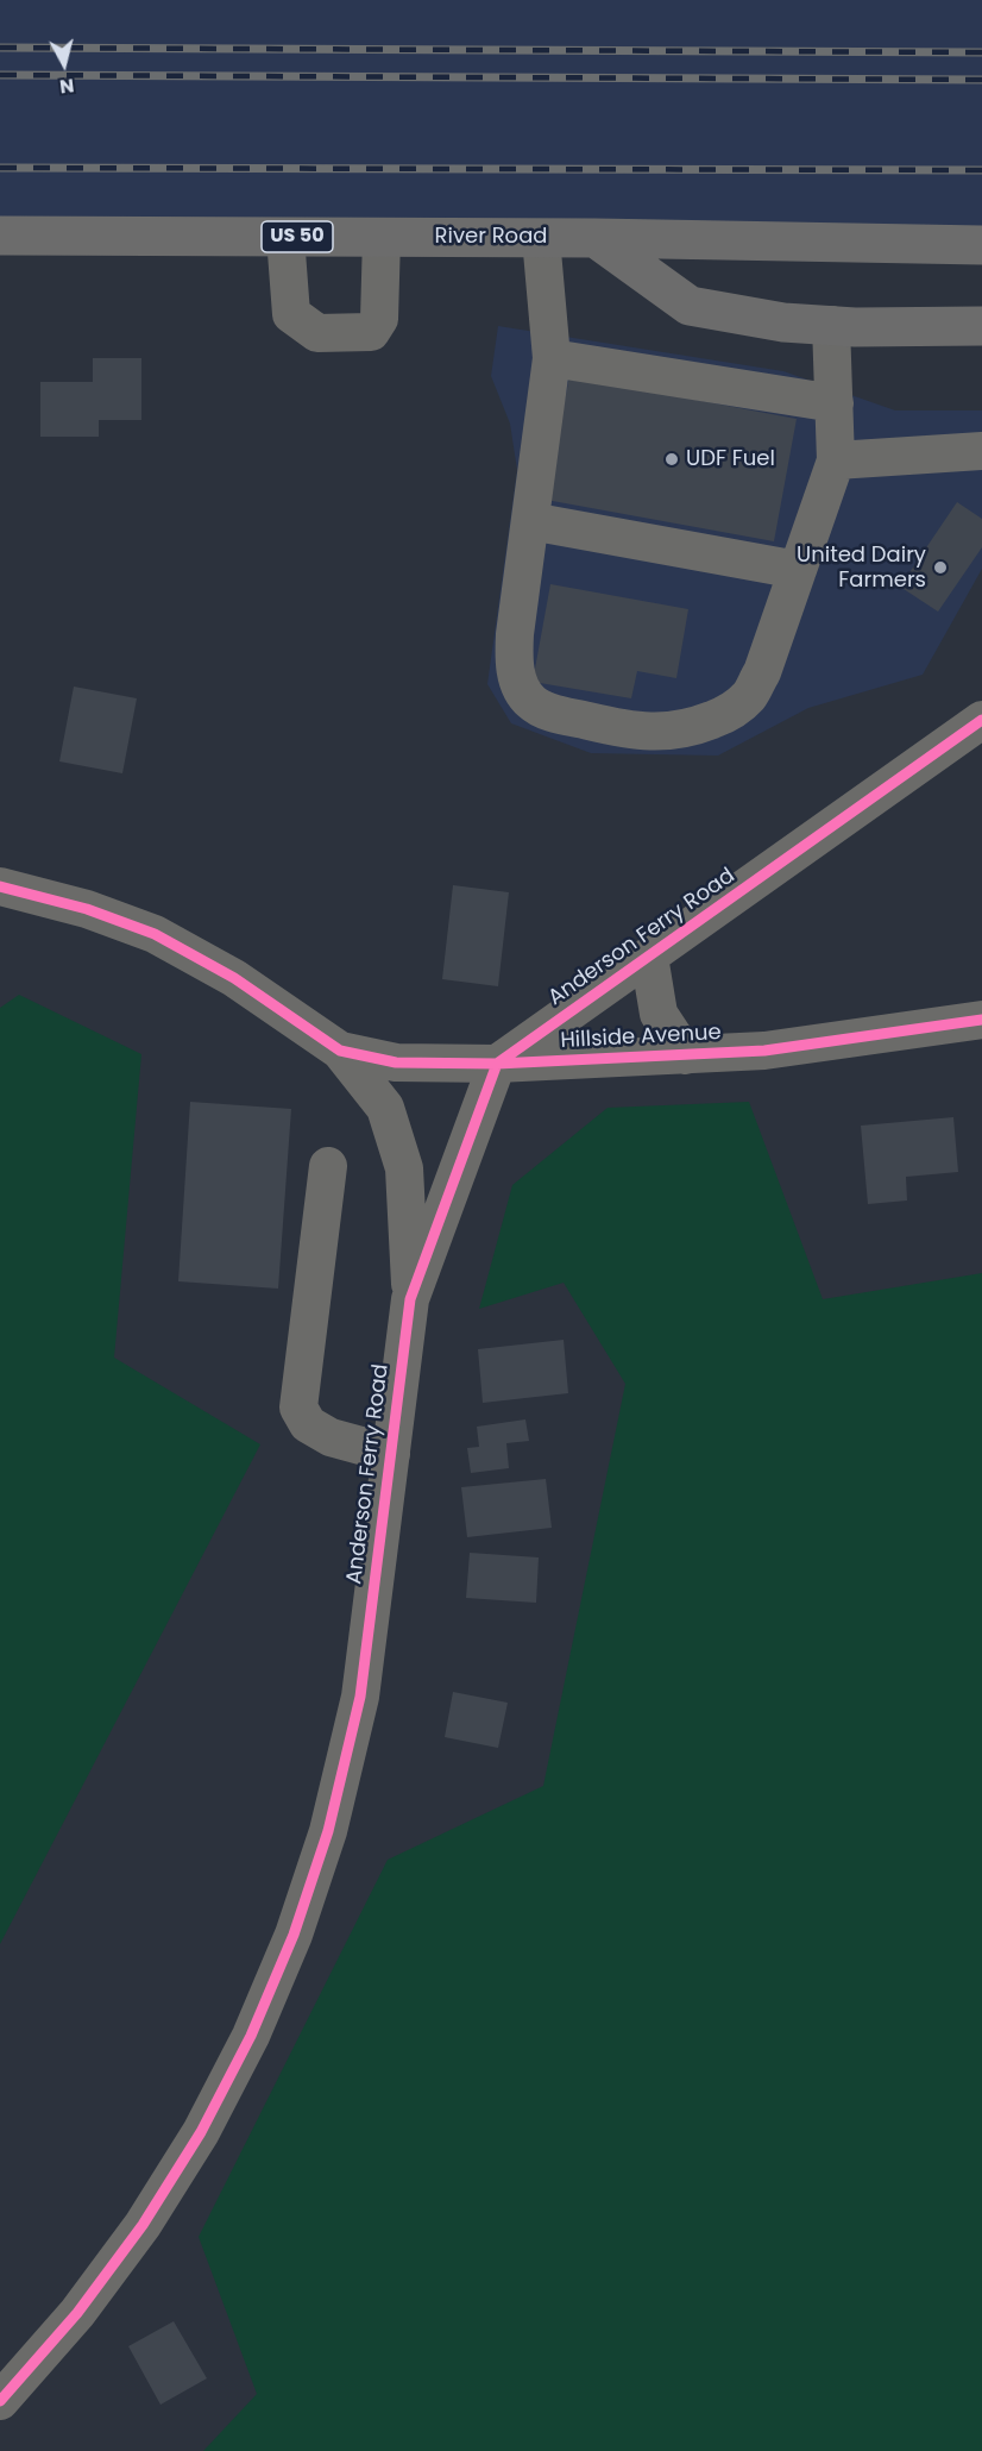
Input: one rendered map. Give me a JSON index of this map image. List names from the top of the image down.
{
  "streets": {
    "main road": ["US 50", "River Road"],
    "street": ["Anderson Ferry Road", "Hillside Avenue"]
  },
  "crossings": [
    ["Anderson Ferry Road", "Hillside Avenue"]
  ],
  "places": ["UDF Fuel", "United Dairy Farmers"],
  "north": "bottom"
}
